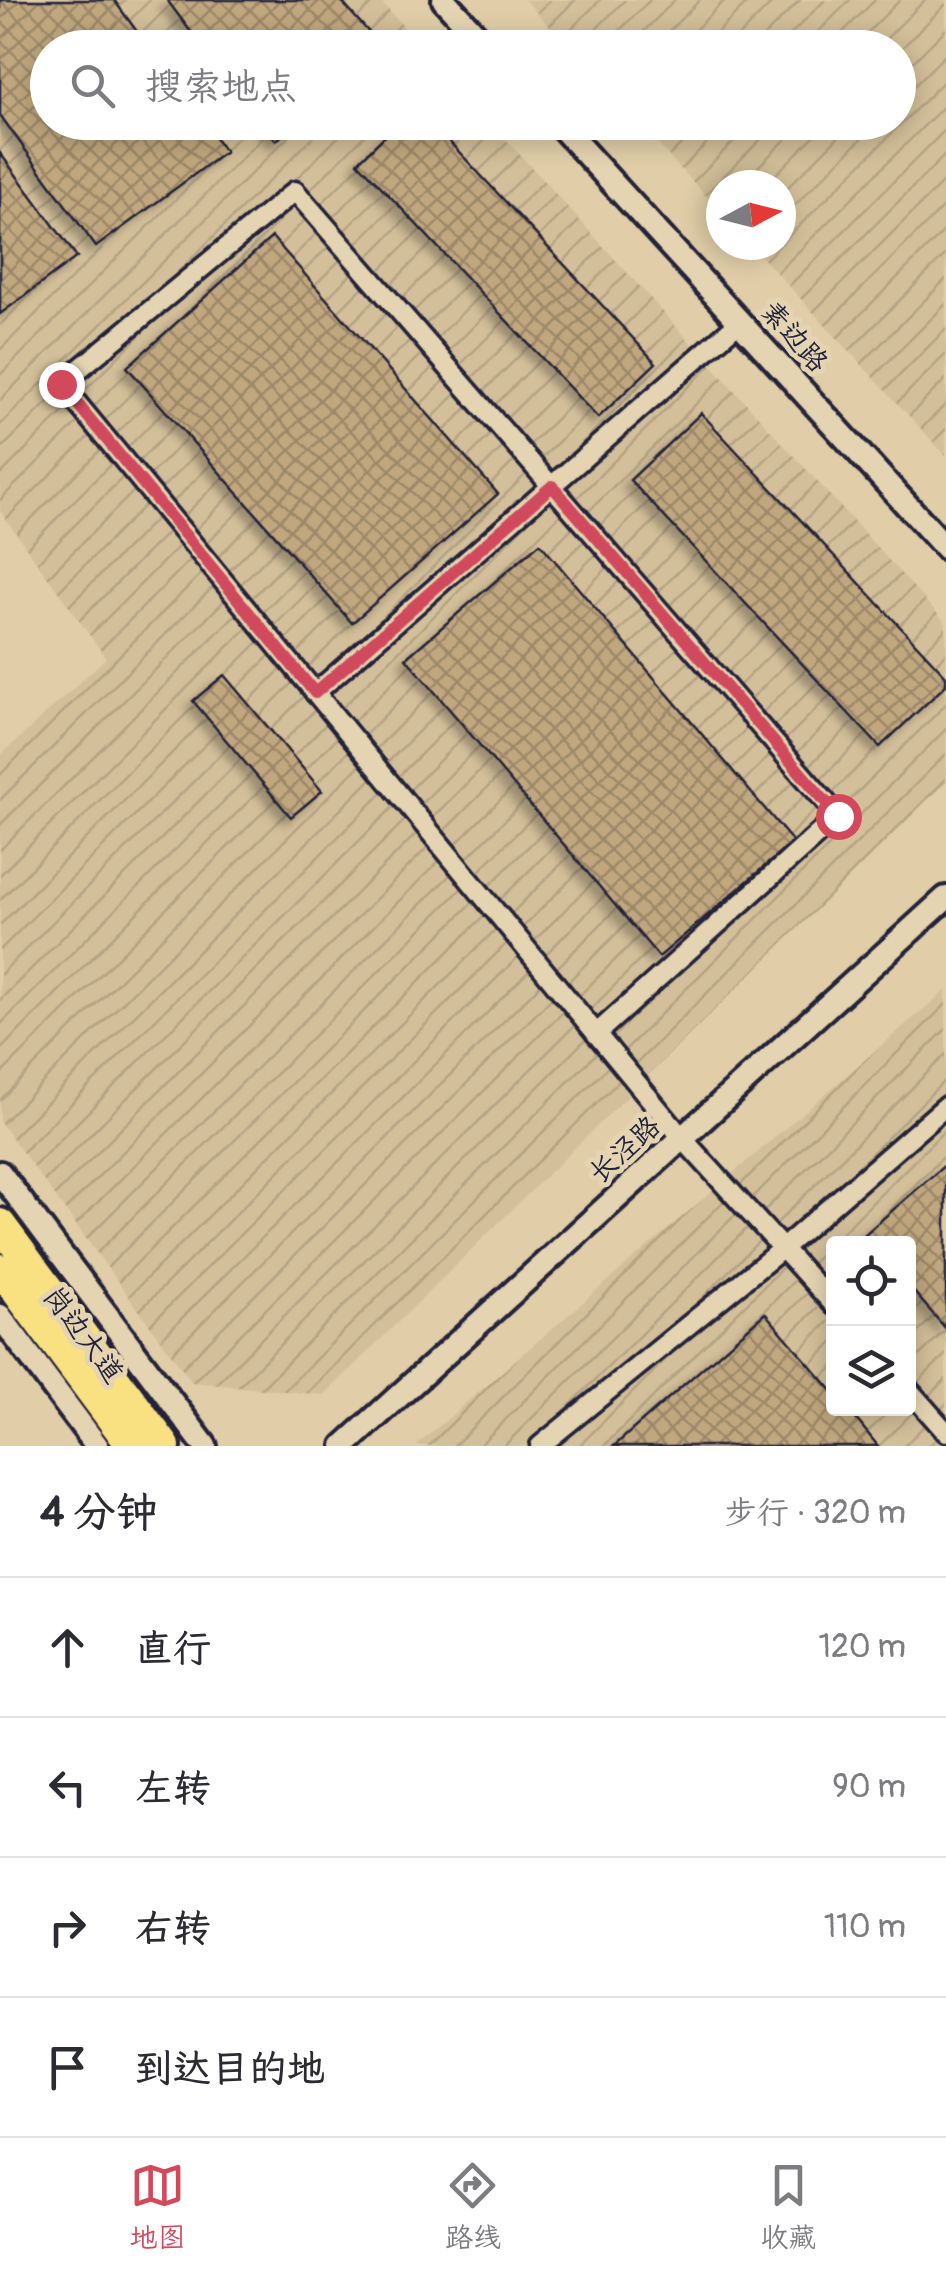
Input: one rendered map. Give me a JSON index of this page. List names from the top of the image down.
{
  "streets": {
    "main road": ["岗边大道"],
    "street": ["素边路", "长泾路"]
  },
  "north": "right",
  "page": {
    "search": "搜索地点",
    "heading": ["4 分钟", "步行 · 320 m"],
    "list": [
      ["直行", "120 m"],
      ["左转", "90 m"],
      ["右转", "110 m"],
      "到达目的地"
    ],
    "nav": ["地图", "路线", "收藏"]
  }
}
